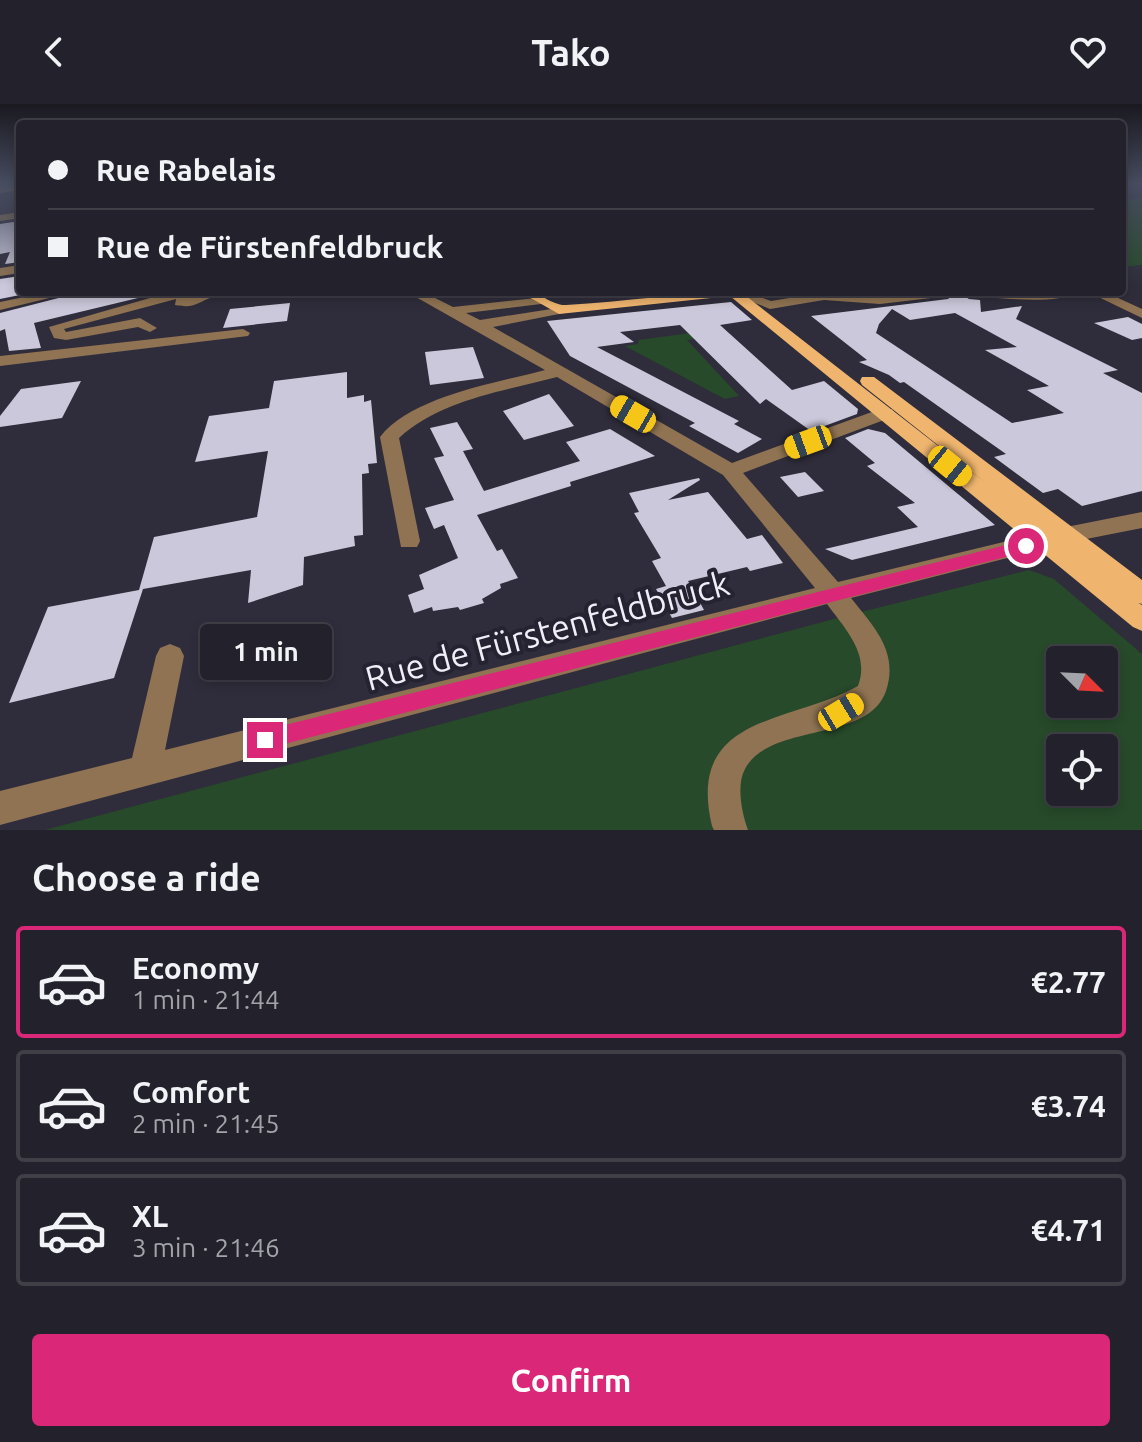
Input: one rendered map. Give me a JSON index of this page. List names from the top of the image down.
{
  "streets": {
    "street": ["Rue de Fürstenfeldbruck"]
  },
  "north": "bottom right",
  "page": {
    "header": "Tako",
    "banner": ["Rue Rabelais", "Rue de Fürstenfeldbruck"],
    "bubble": "1 min",
    "heading": "Choose a ride",
    "list": [
      {
        "name": "Economy",
        "note": "1 min · 21:44",
        "value": "€2.77"
      },
      {
        "name": "Comfort",
        "note": "2 min · 21:45",
        "value": "€3.74"
      },
      {
        "name": "XL",
        "note": "3 min · 21:46",
        "value": "€4.71"
      }
    ],
    "buttons": "Confirm"
  }
}
